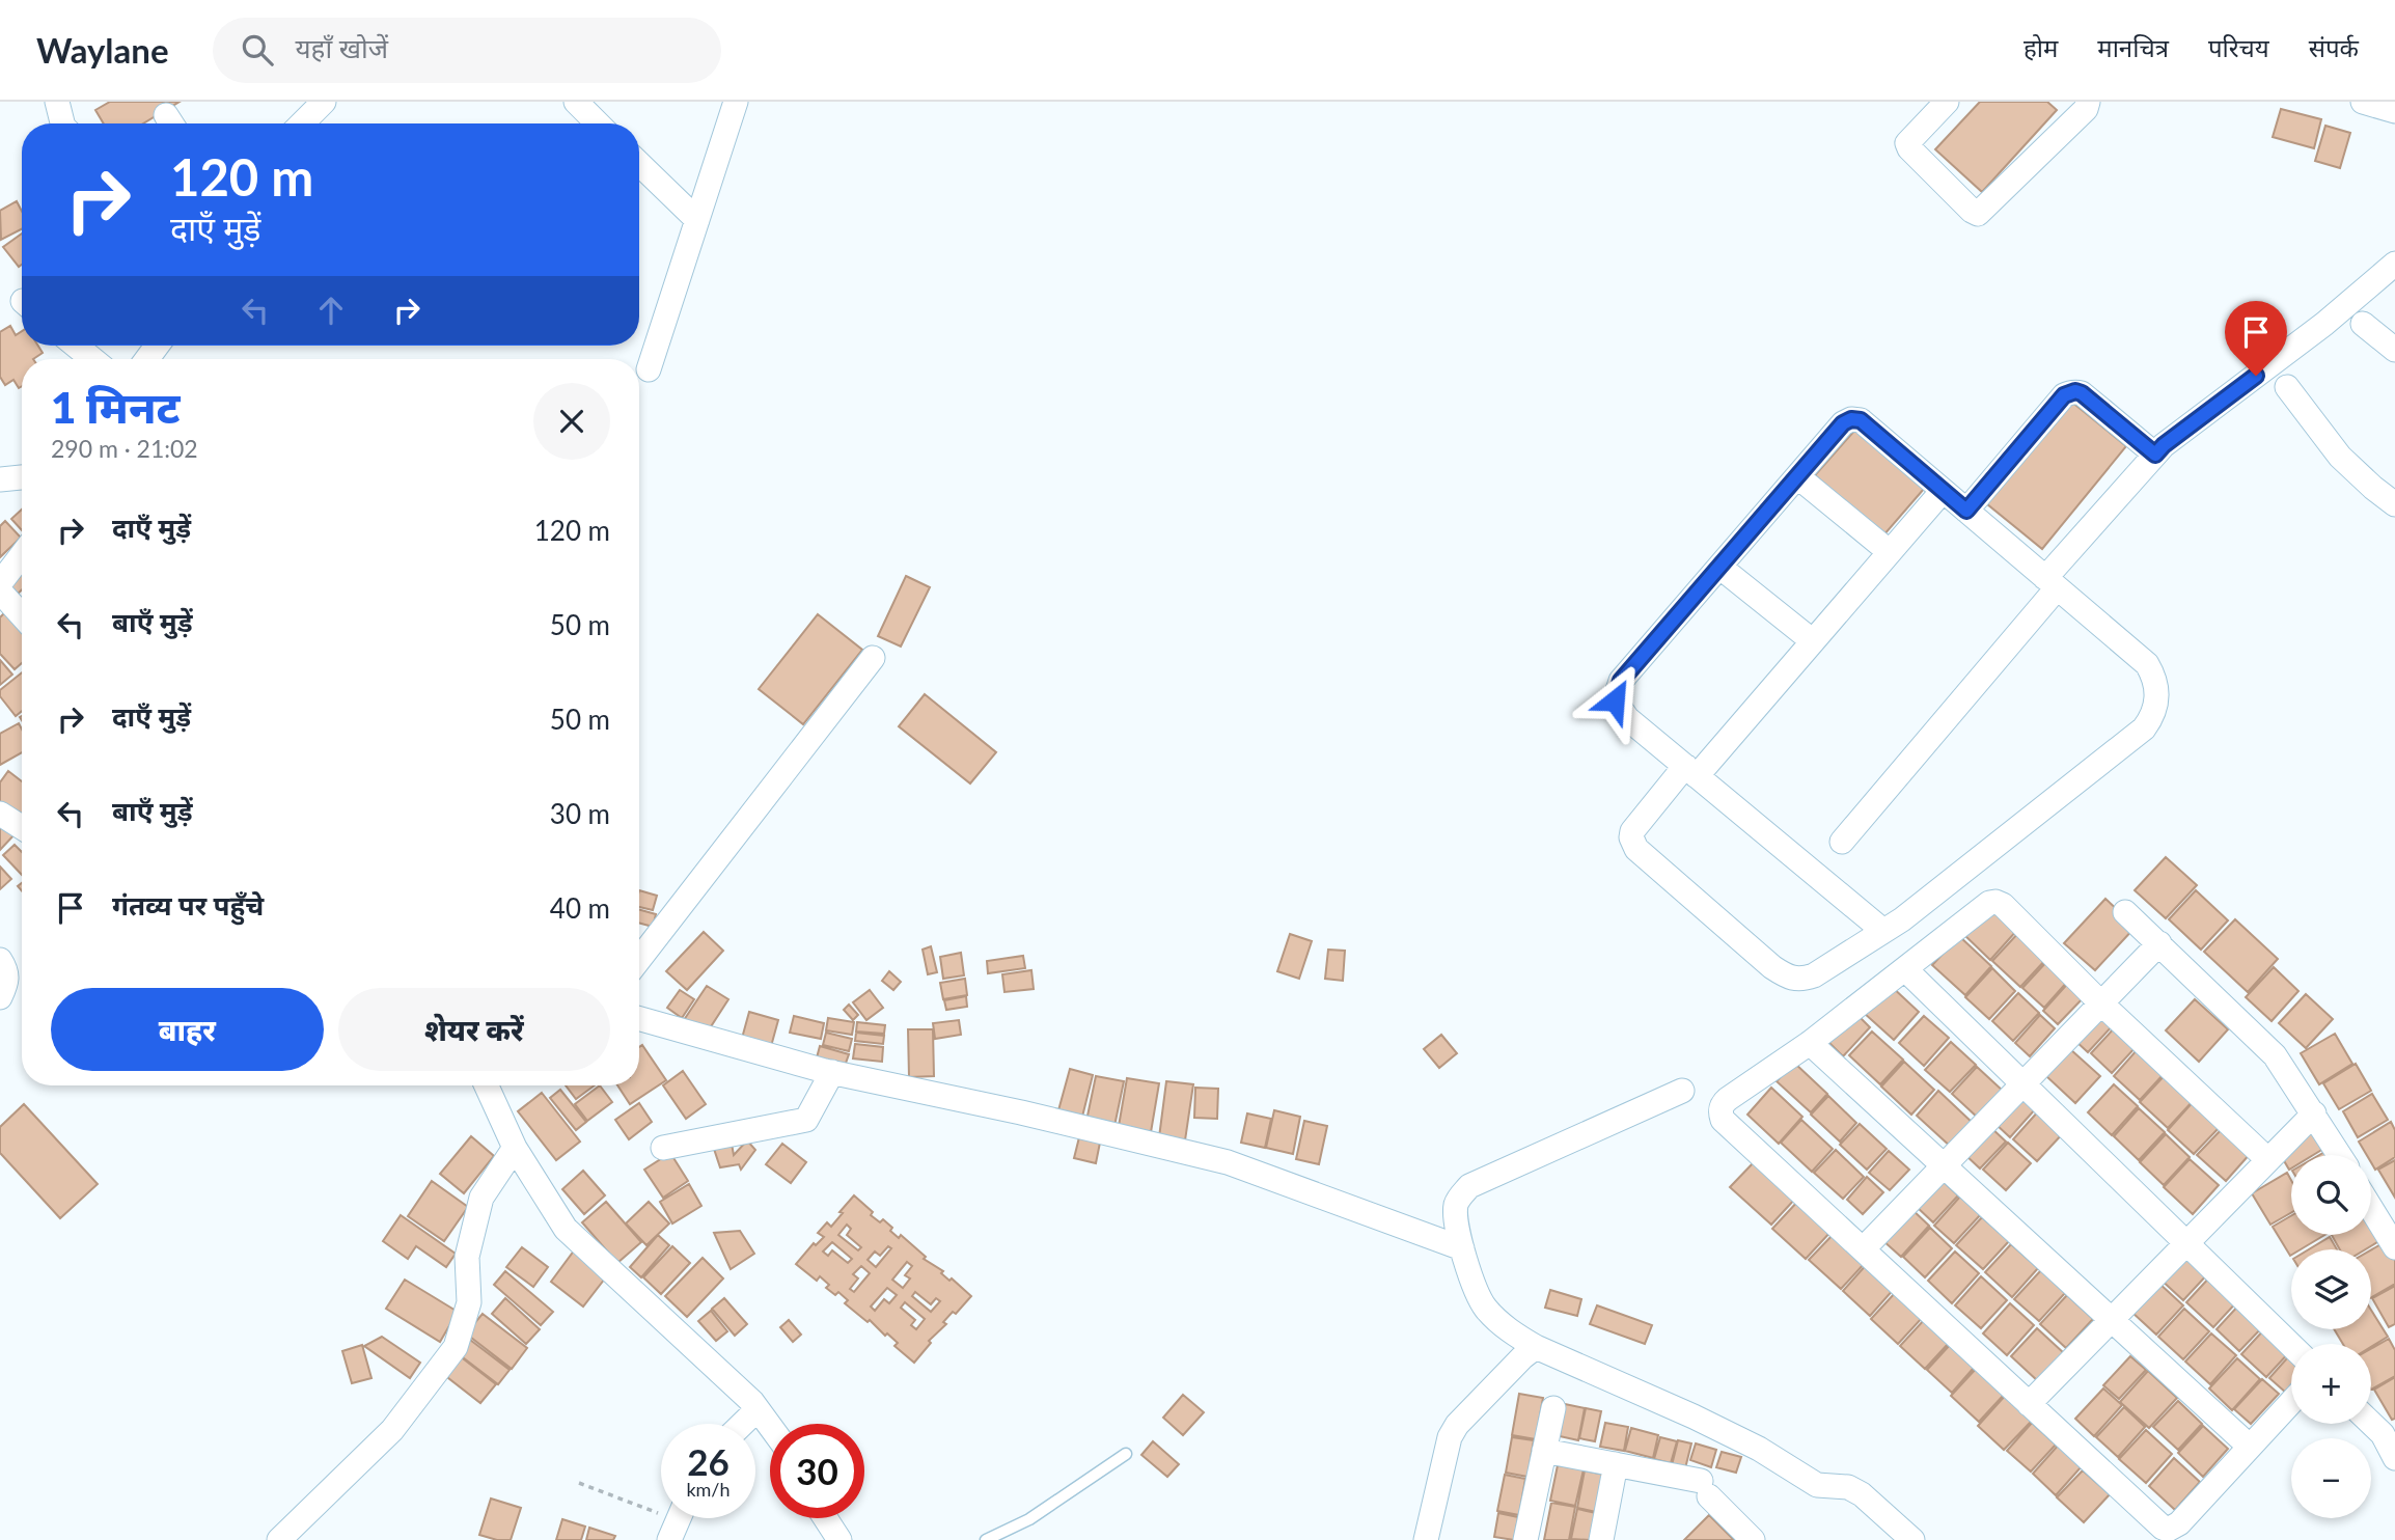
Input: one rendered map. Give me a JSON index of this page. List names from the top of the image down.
{
  "page": {
    "header": "Waylane",
    "search": "यहाँ खोजें",
    "nav": [
      "होम",
      "मानचित्र",
      "परिचय",
      "संपर्क"
    ],
    "turn": ["120 m", "दाएँ मुड़ें"],
    "heading": ["1 मिनट", "290 m · 21:02"],
    "list": [
      {
        "name": "दाएँ मुड़ें",
        "value": "120 m"
      },
      {
        "name": "बाएँ मुड़ें",
        "value": "50 m"
      },
      {
        "name": "दाएँ मुड़ें",
        "value": "50 m"
      },
      {
        "name": "बाएँ मुड़ें",
        "value": "30 m"
      },
      {
        "name": "गंतव्य पर पहुँचे",
        "value": "40 m"
      }
    ],
    "buttons": ["बाहर", "शेयर करें"],
    "map_buttons": ["+", "−"],
    "speed": "26 km/h",
    "limit": "30"
  }
}
